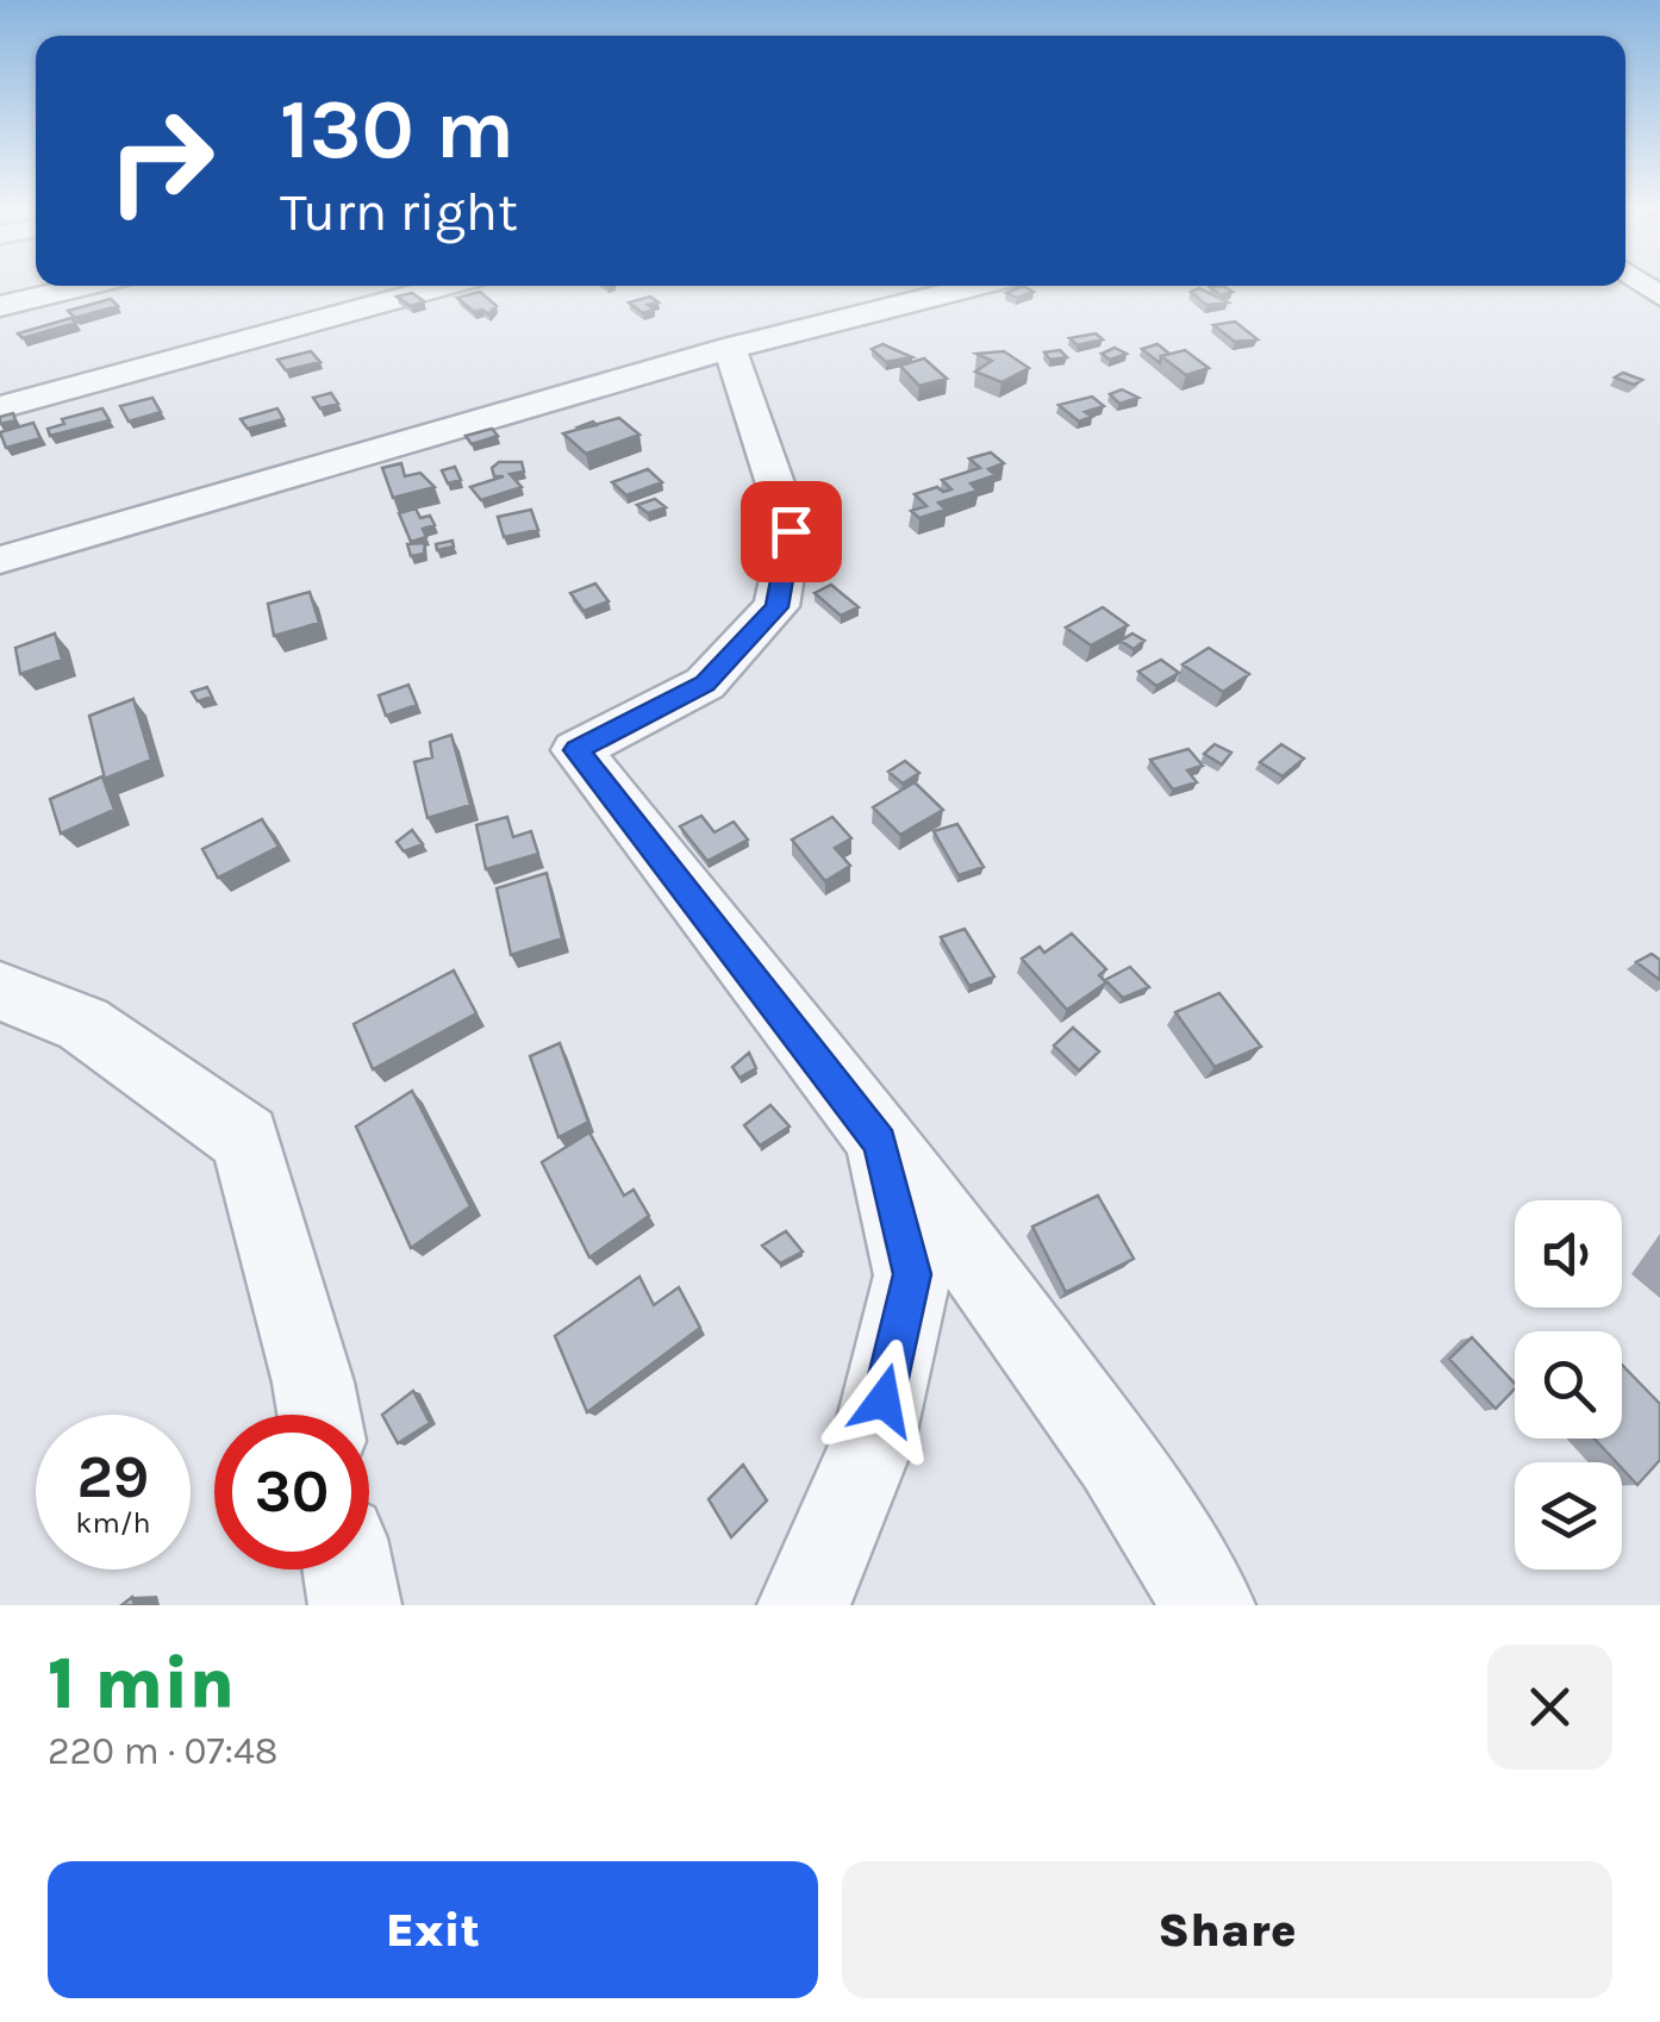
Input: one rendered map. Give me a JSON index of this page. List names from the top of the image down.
{
  "page": {
    "turn": ["130 m", "Turn right"],
    "speed": "29 km/h",
    "limit": "30",
    "heading": ["1 min", "220 m · 07:48"],
    "buttons": ["Exit", "Share"]
  }
}
